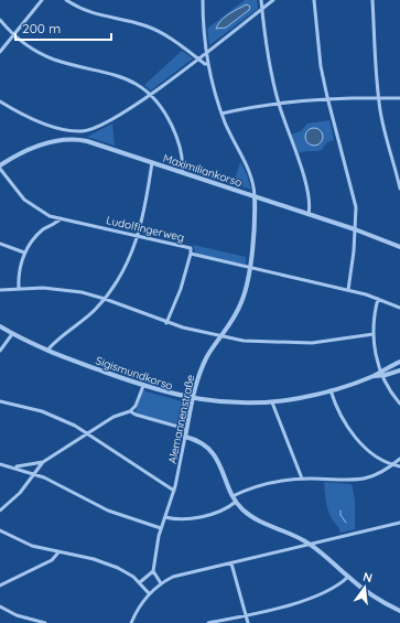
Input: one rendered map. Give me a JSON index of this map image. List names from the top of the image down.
{
  "streets": {
    "street": [
      "Maximiliankorso",
      "Ludolfingerweg",
      "Sigismundkorso",
      "Alemannenstraße"
    ]
  },
  "crossings": [
    ["Maximiliankorso", "Alemannenstraße"],
    ["Ludolfingerweg", "Alemannenstraße"],
    ["Sigismundkorso", "Alemannenstraße"]
  ],
  "scale_bar": "200 m",
  "north": "top"
}
